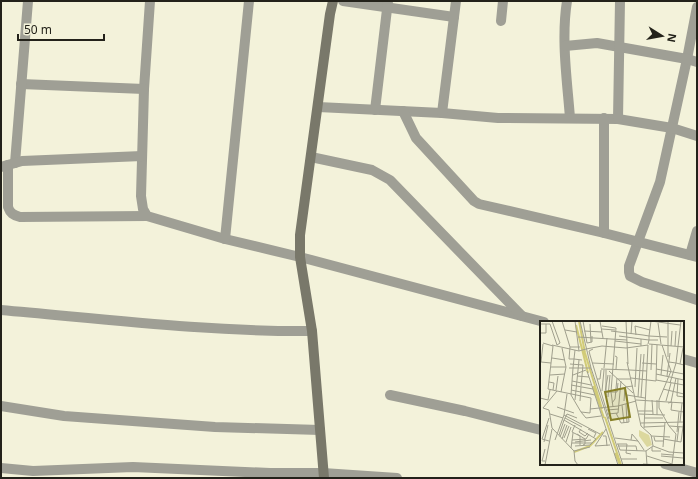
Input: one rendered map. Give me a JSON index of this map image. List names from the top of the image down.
{
  "scale_bar": "50 m",
  "north": "right"
}
